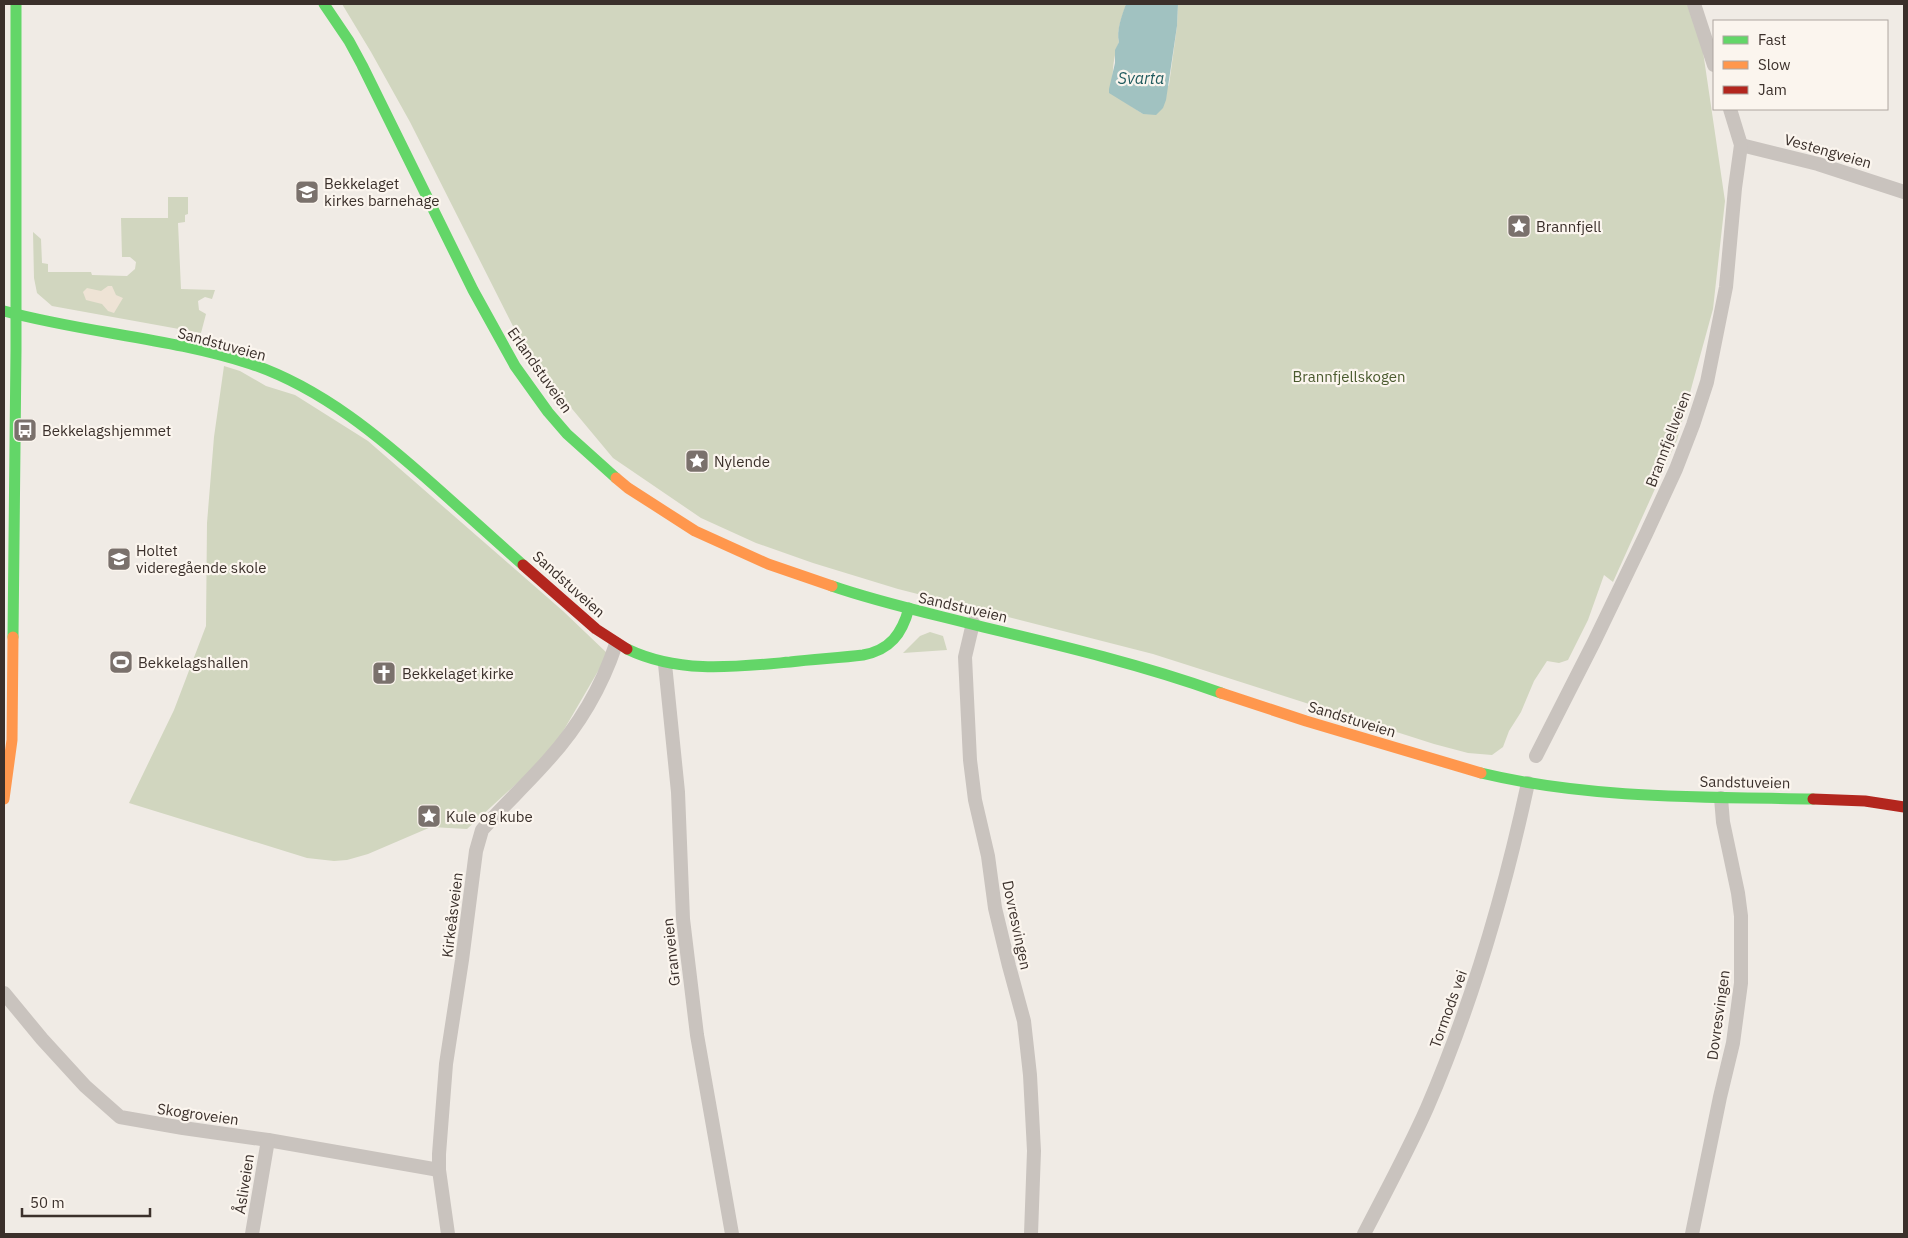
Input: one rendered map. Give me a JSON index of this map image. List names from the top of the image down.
{
  "streets": {
    "street": [
      "Vestengveien",
      "Sandstuveien",
      "Erlandstuveien",
      "Brannfjellveien",
      "Kirkeåsveien",
      "Dovresvingen",
      "Granveien",
      "Tormods vei",
      "Skogroveien",
      "Åsliveien"
    ]
  },
  "crossings": [
    ["Vestengveien", "Brannfjellveien"],
    ["Sandstuveien", "Erlandstuveien"],
    ["Sandstuveien", "Kirkeåsveien"],
    ["Sandstuveien", "Dovresvingen"],
    ["Sandstuveien", "Granveien"],
    ["Sandstuveien", "Tormods vei"],
    ["Kirkeåsveien", "Skogroveien"],
    ["Skogroveien", "Åsliveien"]
  ],
  "water": ["Svarta"],
  "parks": ["Brannfjellskogen"],
  "places": {
    "school or university": ["Bekkelaget kirkes barnehage", "Holtet videregående skole"],
    "place": ["Brannfjell", "Nylende", "Kule og kube"],
    "bus stop": ["Bekkelagshjemmet"],
    "sports": ["Bekkelagshallen"],
    "church": ["Bekkelaget kirke"]
  },
  "legend": ["Fast", "Slow", "Jam"],
  "scale_bar": "50 m"
}
